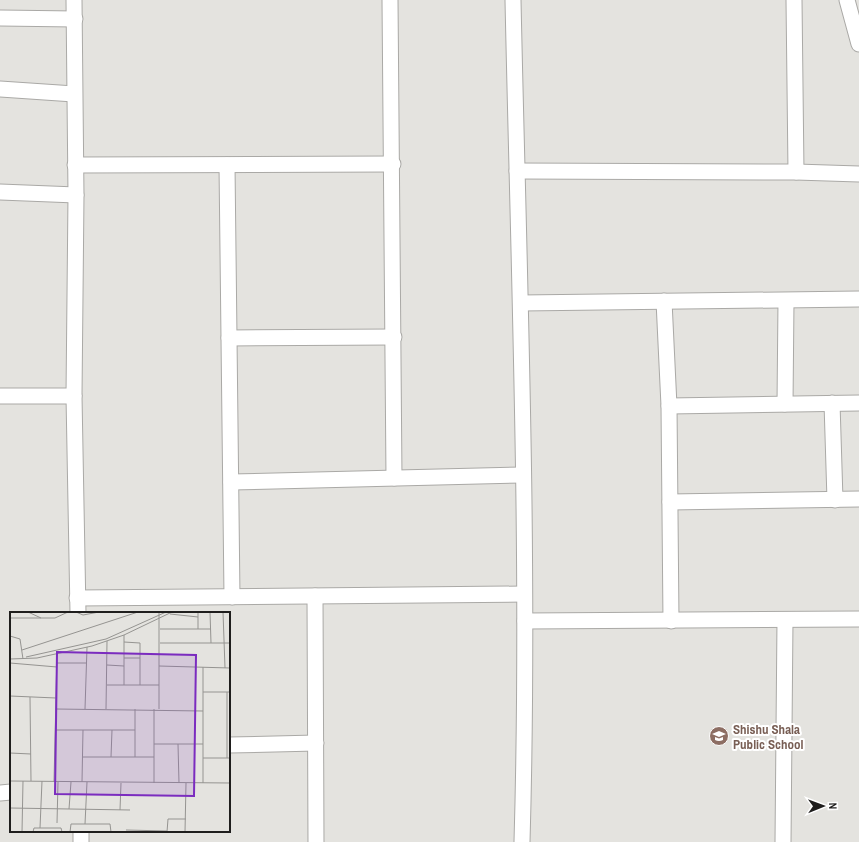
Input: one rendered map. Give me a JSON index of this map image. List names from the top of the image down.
{
  "places": {
    "school or university": ["Shishu Shala Public School"]
  },
  "north": "right"
}
